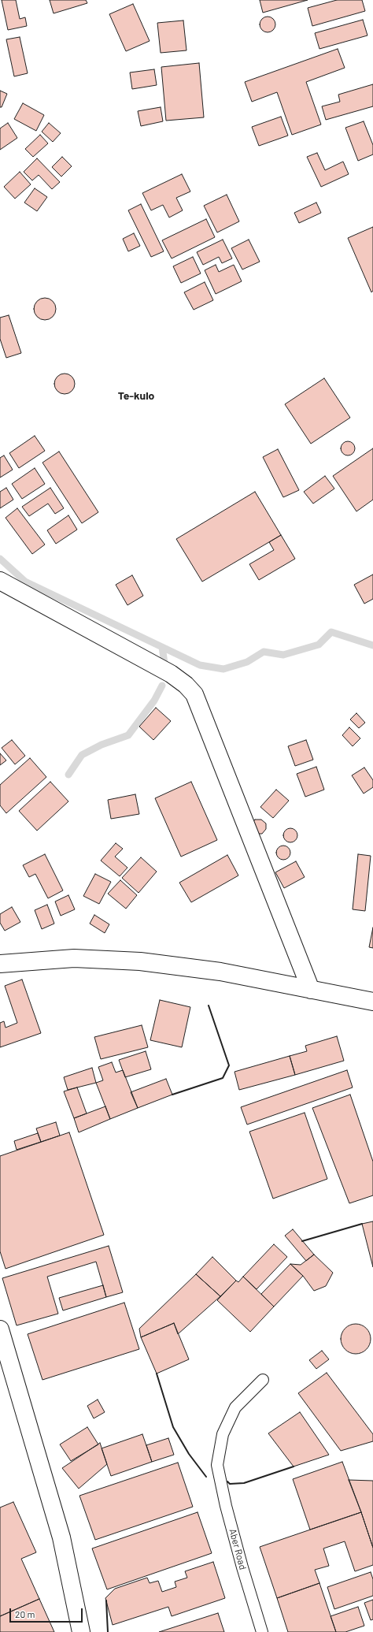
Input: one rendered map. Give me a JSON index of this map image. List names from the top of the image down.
{
  "streets": {
    "lane": ["Aber Road"]
  },
  "districts": ["Te-kulo"],
  "scale_bar": "20 m"
}
